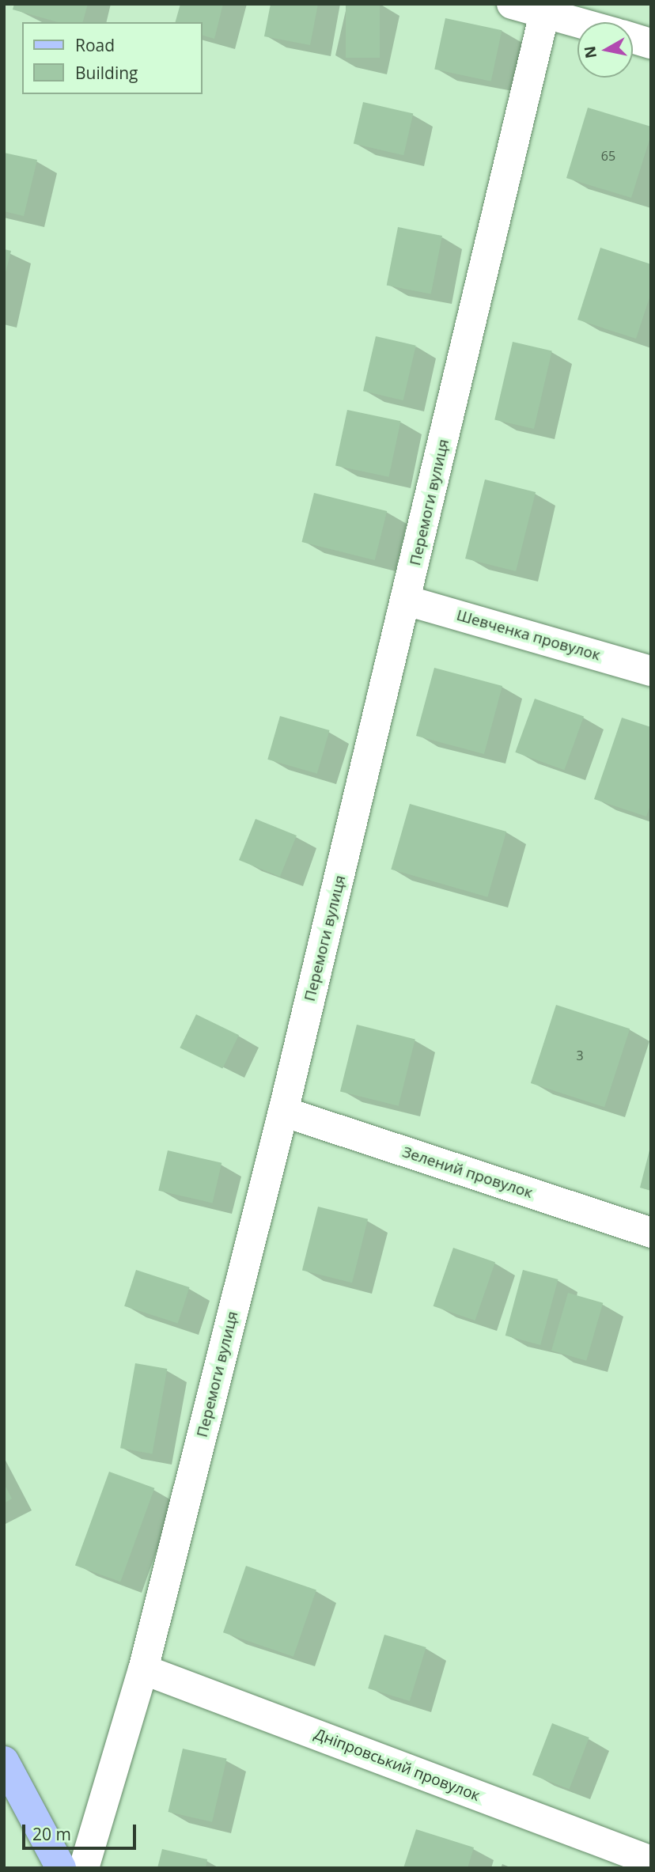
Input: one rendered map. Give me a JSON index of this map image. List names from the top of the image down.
{
  "streets": {
    "street": [
      "Перемоги вулиця",
      "Шевченка провулок",
      "Зелений провулок",
      "Дніпровський провулок"
    ]
  },
  "crossings": [
    ["Перемоги вулиця", "Шевченка провулок"],
    ["Перемоги вулиця", "Зелений провулок"],
    ["Перемоги вулиця", "Дніпровський провулок"]
  ],
  "house_numbers": ["65", "3"],
  "legend": ["Road", "Building"],
  "scale_bar": "20 m",
  "north": "left"
}
